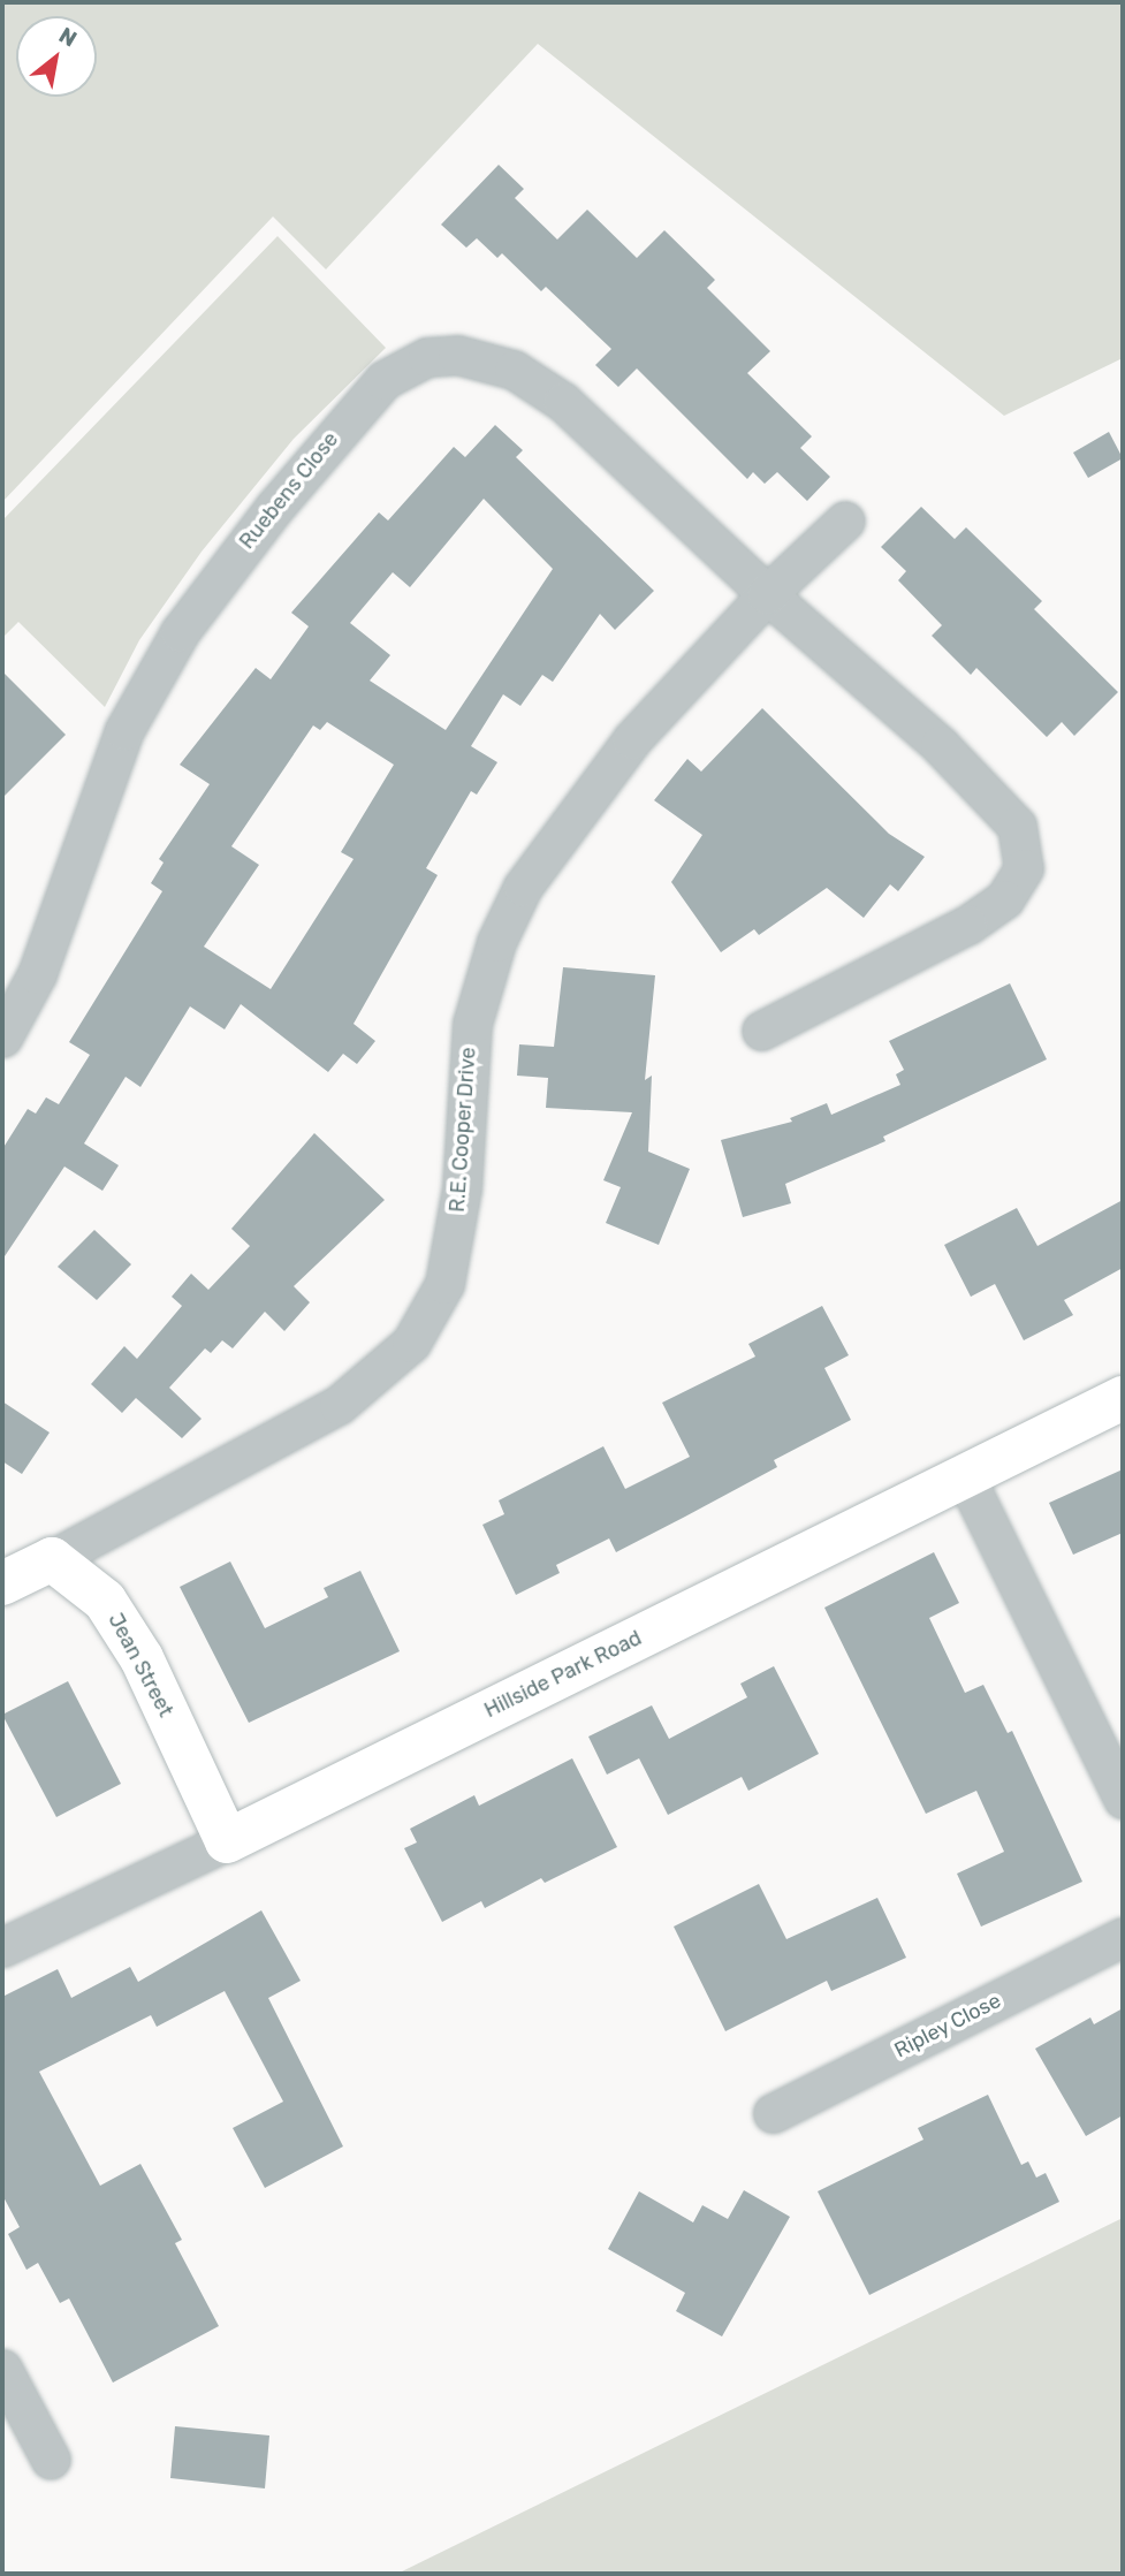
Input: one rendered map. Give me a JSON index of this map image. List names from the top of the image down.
{
  "streets": {
    "street": [
      "Ruebens Close",
      "R.E. Cooper Drive",
      "Jean Street",
      "Hillside Park Road",
      "Ripley Close"
    ]
  },
  "crossings": [
    ["Ruebens Close", "R.E. Cooper Drive"],
    ["R.E. Cooper Drive", "Jean Street"],
    ["Jean Street", "Hillside Park Road"]
  ],
  "north": "top right"
}
